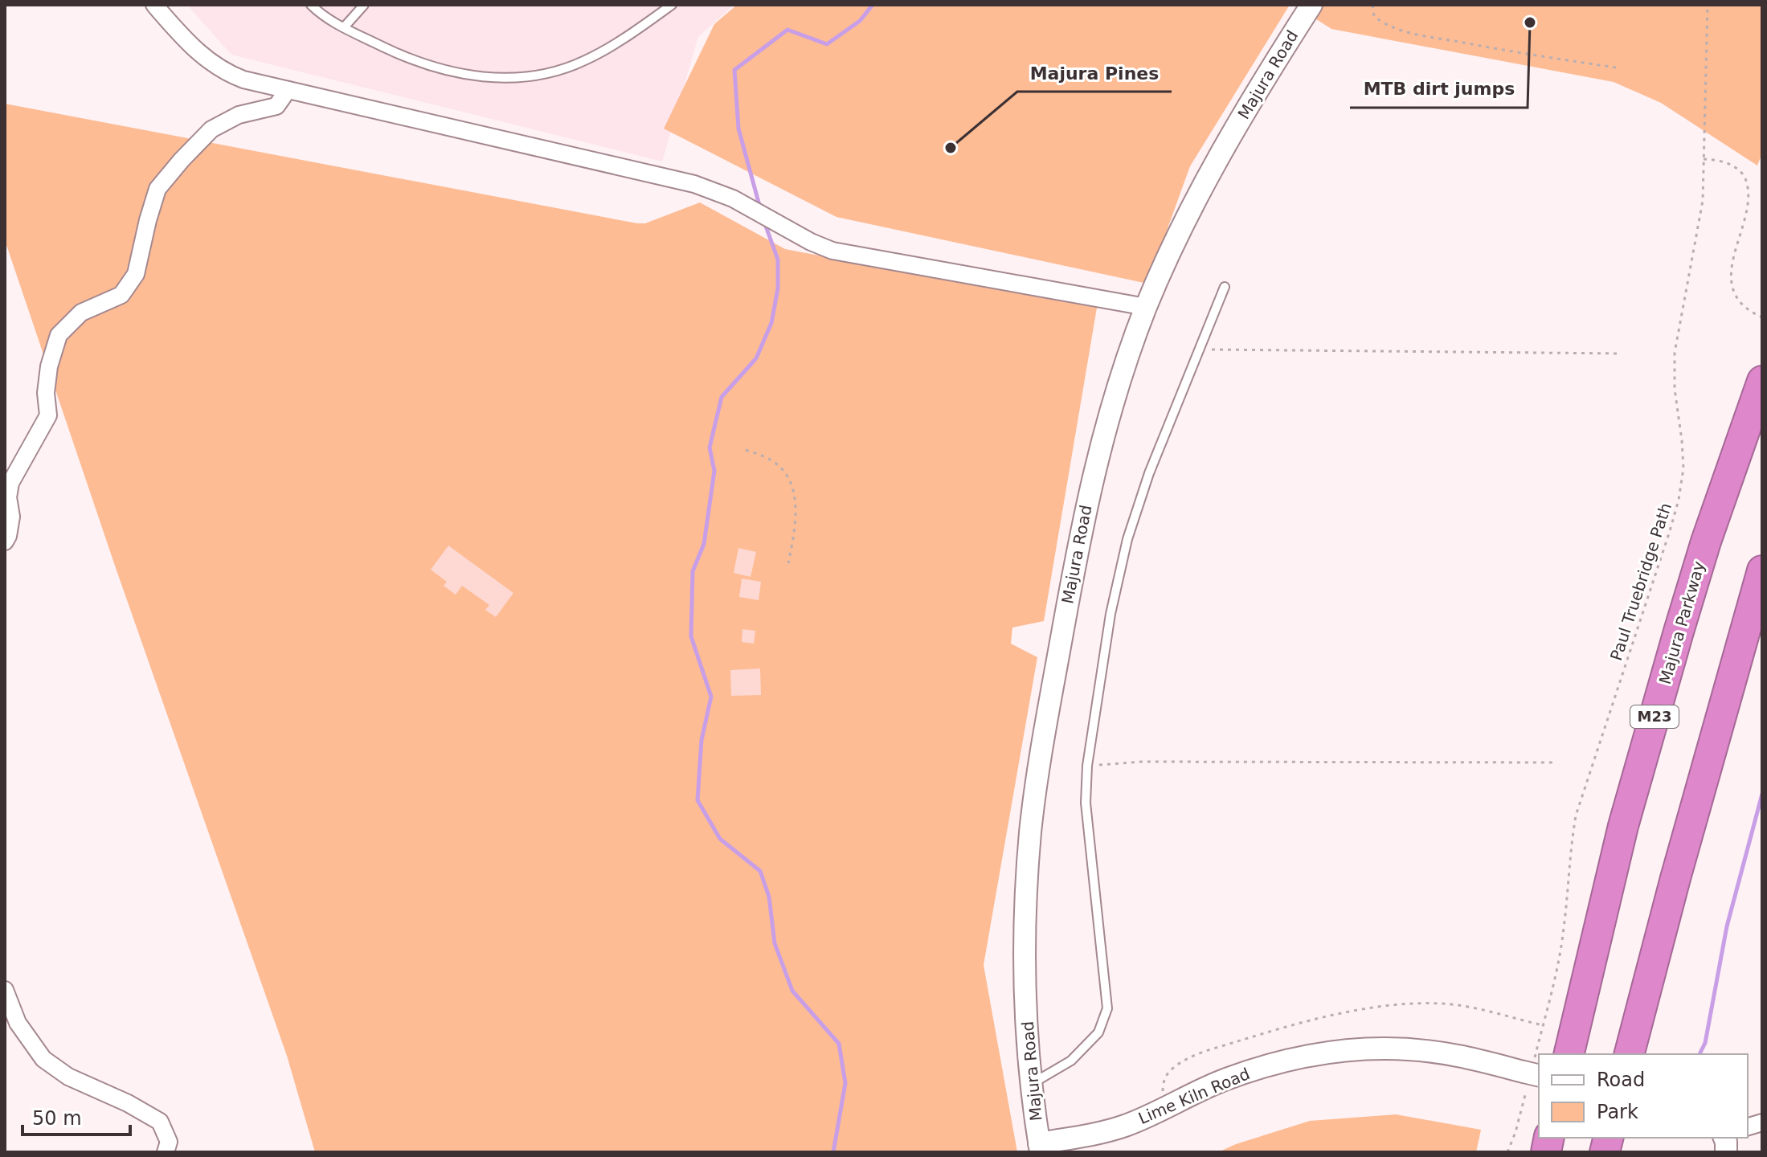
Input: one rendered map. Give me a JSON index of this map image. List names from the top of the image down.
{
  "streets": {
    "highway": ["Majura Parkway", "M23"],
    "street": ["Majura Road", "Lime Kiln Road"],
    "path": ["Paul Truebridge Path"]
  },
  "crossings": [
    ["Majura Road", "Lime Kiln Road"],
    ["Paul Truebridge Path", "Lime Kiln Road"]
  ],
  "places": ["MTB dirt jumps", "Majura Pines"],
  "legend": ["Road", "Park"],
  "scale_bar": "50 m"
}
